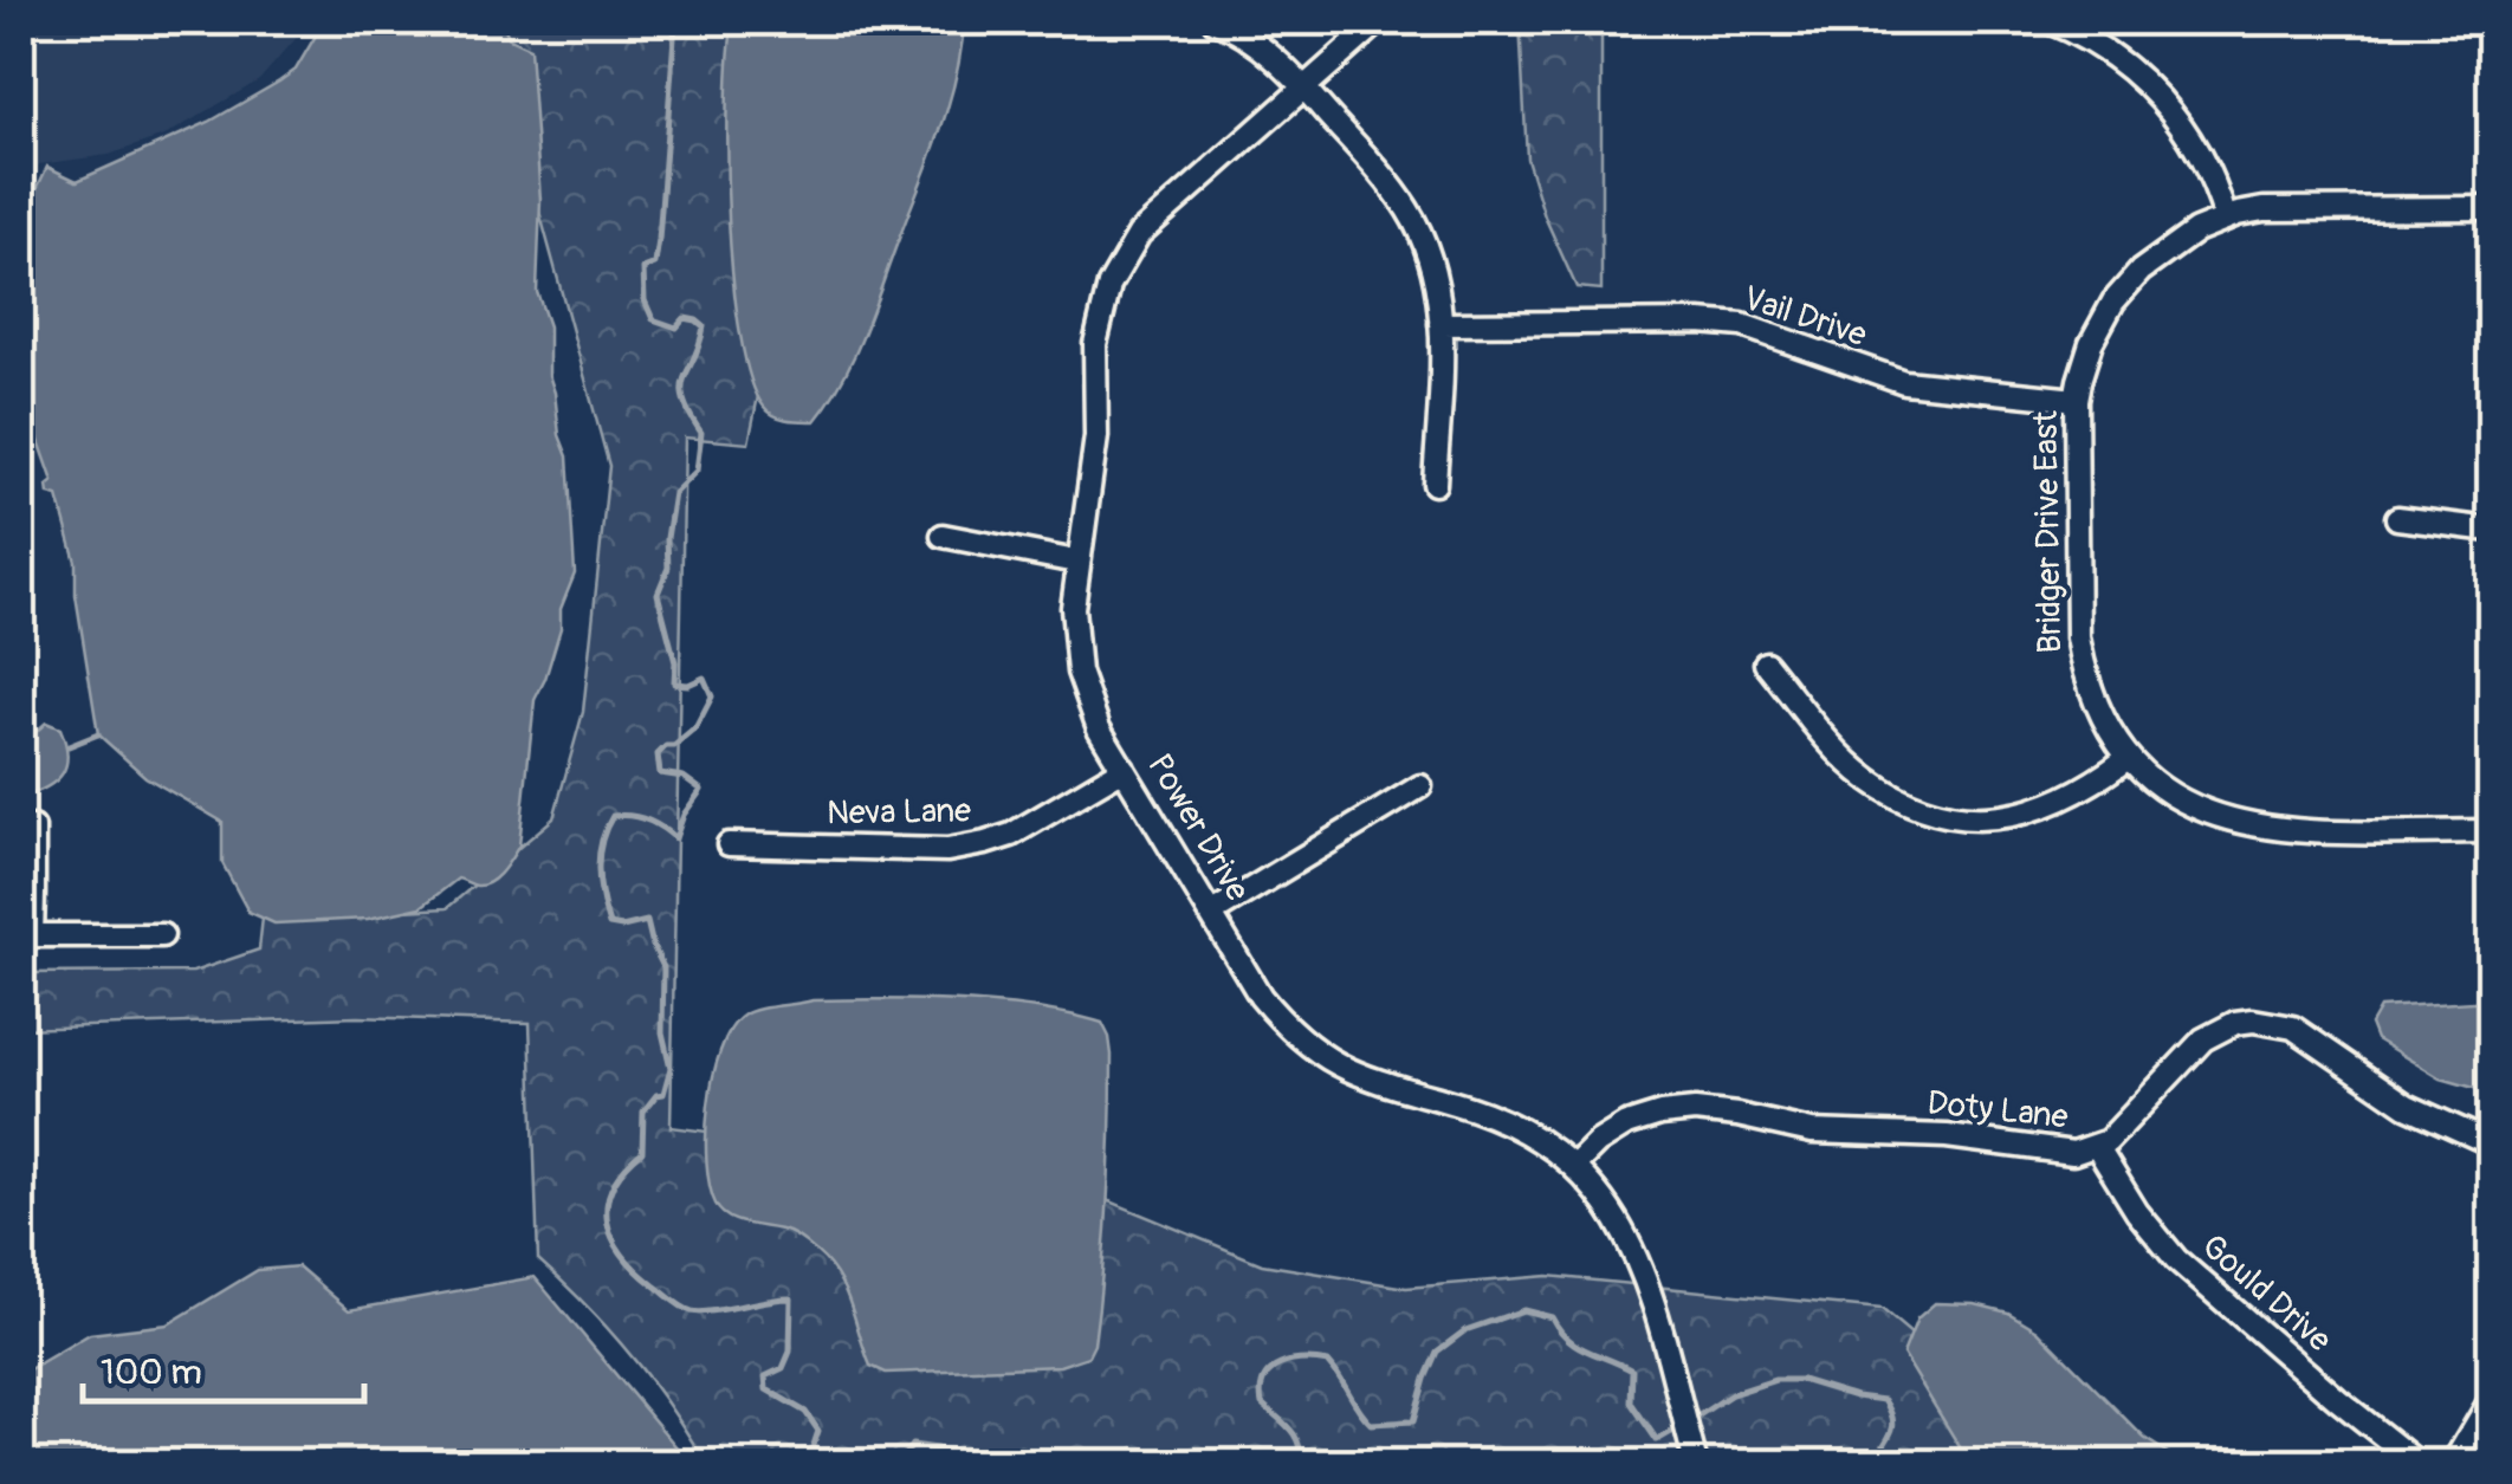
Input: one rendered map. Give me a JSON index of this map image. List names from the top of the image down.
{
  "streets": {
    "street": [
      "Vail Drive",
      "Bridger Drive East",
      "Neva Lane",
      "Power Drive",
      "Doty Lane",
      "Gould Drive"
    ]
  },
  "crossings": [
    ["Vail Drive", "Bridger Drive East"],
    ["Neva Lane", "Power Drive"],
    ["Power Drive", "Doty Lane"],
    ["Doty Lane", "Gould Drive"]
  ],
  "scale_bar": "100 m"
}
